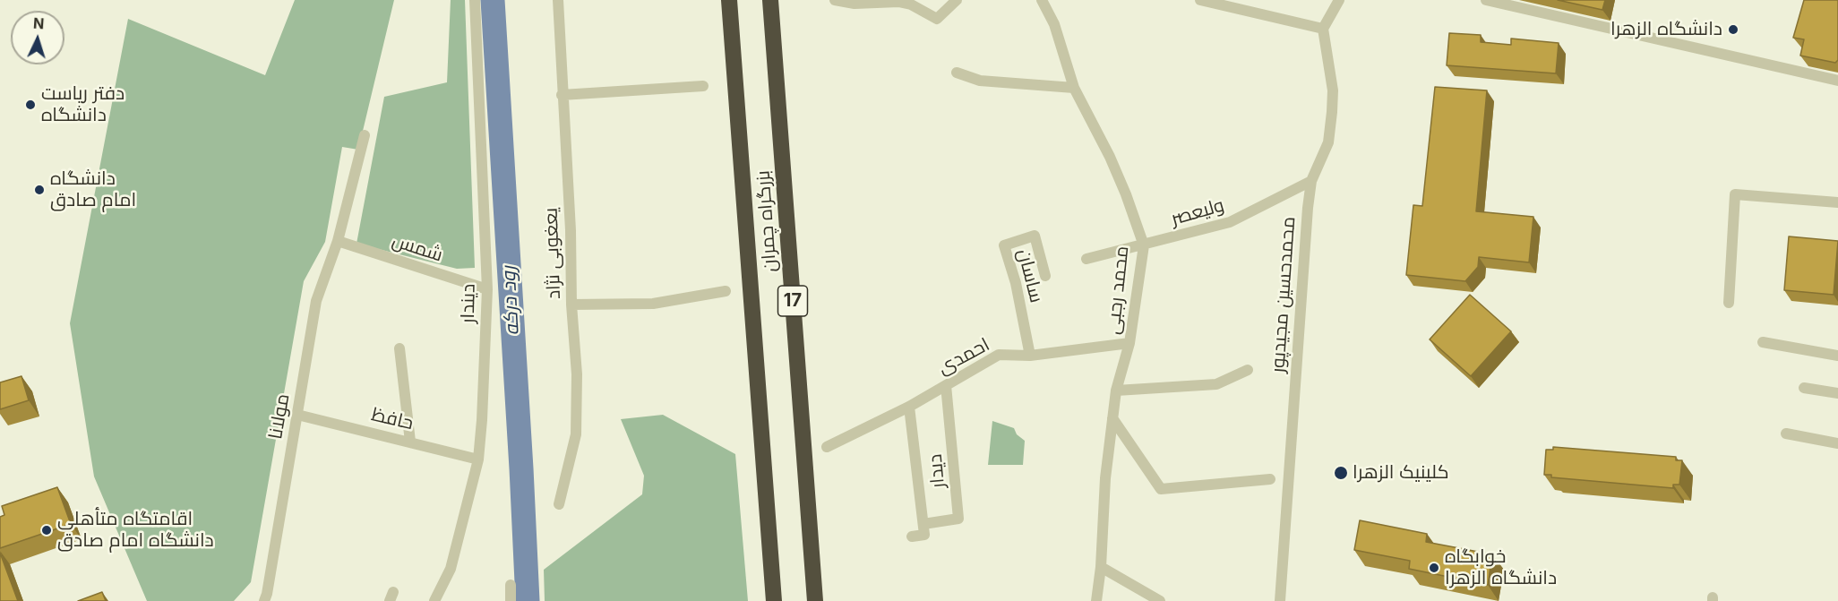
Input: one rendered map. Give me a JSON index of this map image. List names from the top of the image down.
{
  "streets": {
    "highway": ["بزرگراه چمران", "17"],
    "street": [
      "ولیعصر",
      "شمس",
      "یعغوبی نژاد",
      "ساسان",
      "محمد رجبی",
      "محمدحسین مجیدپور",
      "دیندار",
      "احمدی",
      "مولانا",
      "حافظ",
      "دیدار"
    ]
  },
  "crossings": [
    ["ولیعصر", "محمد رجبی"],
    ["ولیعصر", "محمدحسین مجیدپور"],
    ["شمس", "دیندار"],
    ["شمس", "مولانا"],
    ["ساسان", "احمدی"],
    ["محمد رجبی", "احمدی"],
    ["دیندار", "حافظ"],
    ["احمدی", "دیدار"],
    ["مولانا", "حافظ"]
  ],
  "water": ["رود درکه"],
  "places": [
    "دانشگاه الزهرا",
    "دفتر ریاست دانشگاه",
    "دانشگاه امام صادق",
    "کلینیک الزهرا",
    "اقامتگاه متأهلی دانشگاه امام صادق",
    "خوابگاه دانشگاه الزهرا"
  ],
  "north": "top"
}
